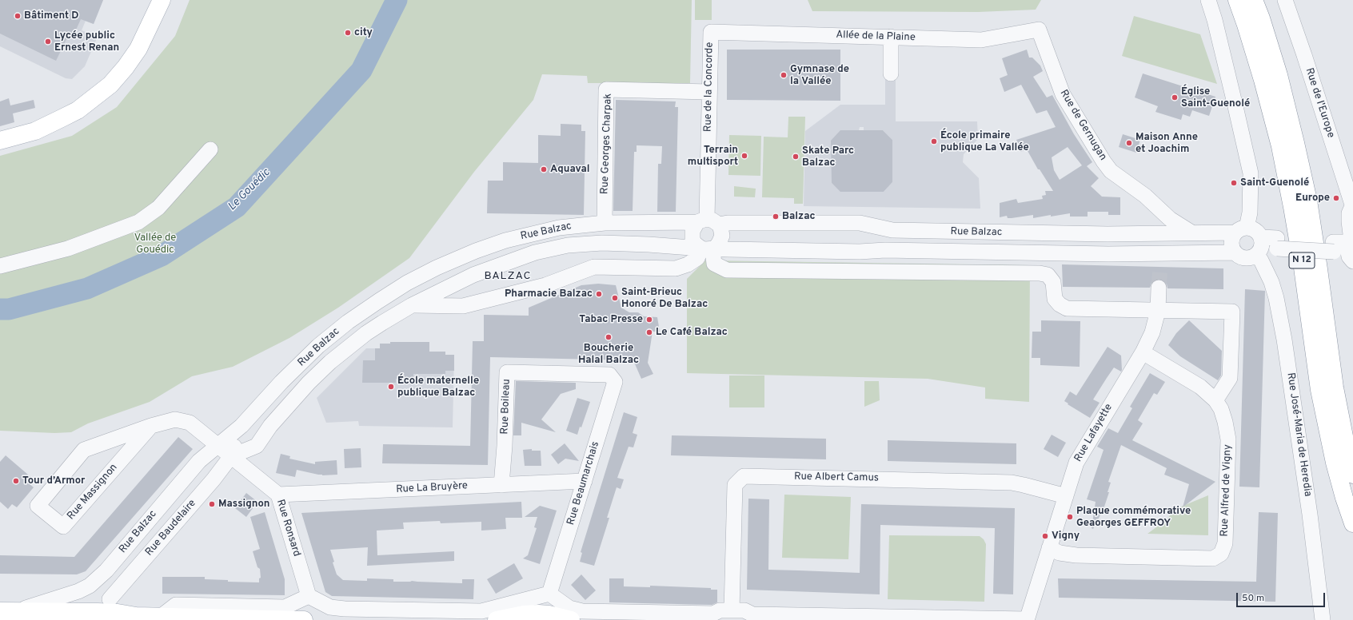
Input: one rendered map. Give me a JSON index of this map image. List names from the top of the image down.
{
  "streets": {
    "main road": ["N 12"],
    "street": [
      "Allée de la Plaine",
      "Rue de la Concorde",
      "Rue de l'Europe",
      "Rue de Gernugan",
      "Rue Georges Charpak",
      "Rue Balzac",
      "Rue Boileau",
      "Rue Lafayette",
      "Rue José-Maria de Heredia",
      "Rue Albert Camus",
      "Rue Beaumarchais",
      "Rue La Bruyère",
      "Rue Alfred de Vigny",
      "Rue Massignon",
      "Rue Baudelaire",
      "Rue Ronsard"
    ]
  },
  "crossings": [
    ["Allée de la Plaine", "Rue de la Concorde"],
    ["Allée de la Plaine", "Rue de Gernugan"],
    ["Rue de la Concorde", "Rue Georges Charpak"],
    ["Rue de la Concorde", "Rue Balzac"],
    ["Rue de Gernugan", "Rue Balzac"],
    ["Rue Georges Charpak", "Rue Balzac"],
    ["Rue Balzac", "Rue José-Maria de Heredia"],
    ["Rue Balzac", "Rue Massignon"],
    ["Rue Balzac", "Rue Baudelaire"],
    ["Rue Balzac", "Rue Ronsard"],
    ["Rue Boileau", "Rue Beaumarchais"],
    ["Rue Boileau", "Rue La Bruyère"],
    ["Rue Lafayette", "Rue Albert Camus"],
    ["Rue Lafayette", "Rue Alfred de Vigny"],
    ["Rue Beaumarchais", "Rue La Bruyère"],
    ["Rue La Bruyère", "Rue Ronsard"],
    ["Rue Massignon", "Rue Baudelaire"],
    ["Rue Massignon", "Rue Ronsard"],
    ["Rue Baudelaire", "Rue Ronsard"]
  ],
  "districts": ["BALZAC"],
  "water": ["Le Gouédic"],
  "parks": ["Vallée de Gouédic"],
  "places": [
    "Bâtiment D",
    "city",
    "Lycée public Ernest Renan",
    "Gymnase de la Vallée",
    "Église Saint-Guenolé",
    "École primaire publique La Vallée",
    "Maison Anne et Joachim",
    "Terrain multisport",
    "Skate Parc Balzac",
    "Aquaval",
    "Saint-Guenolé",
    "Europe",
    "Balzac",
    "Pharmacie Balzac",
    "Saint-Brieuc Honoré De Balzac",
    "Tabac Presse",
    "Le Café Balzac",
    "Boucherie Halal Balzac",
    "École maternelle publique Balzac",
    "Tour d’Armor",
    "Massignon",
    "Plaque commémorative Geaorges GEFFROY",
    "Vigny"
  ],
  "scale_bar": "50 m"
}
